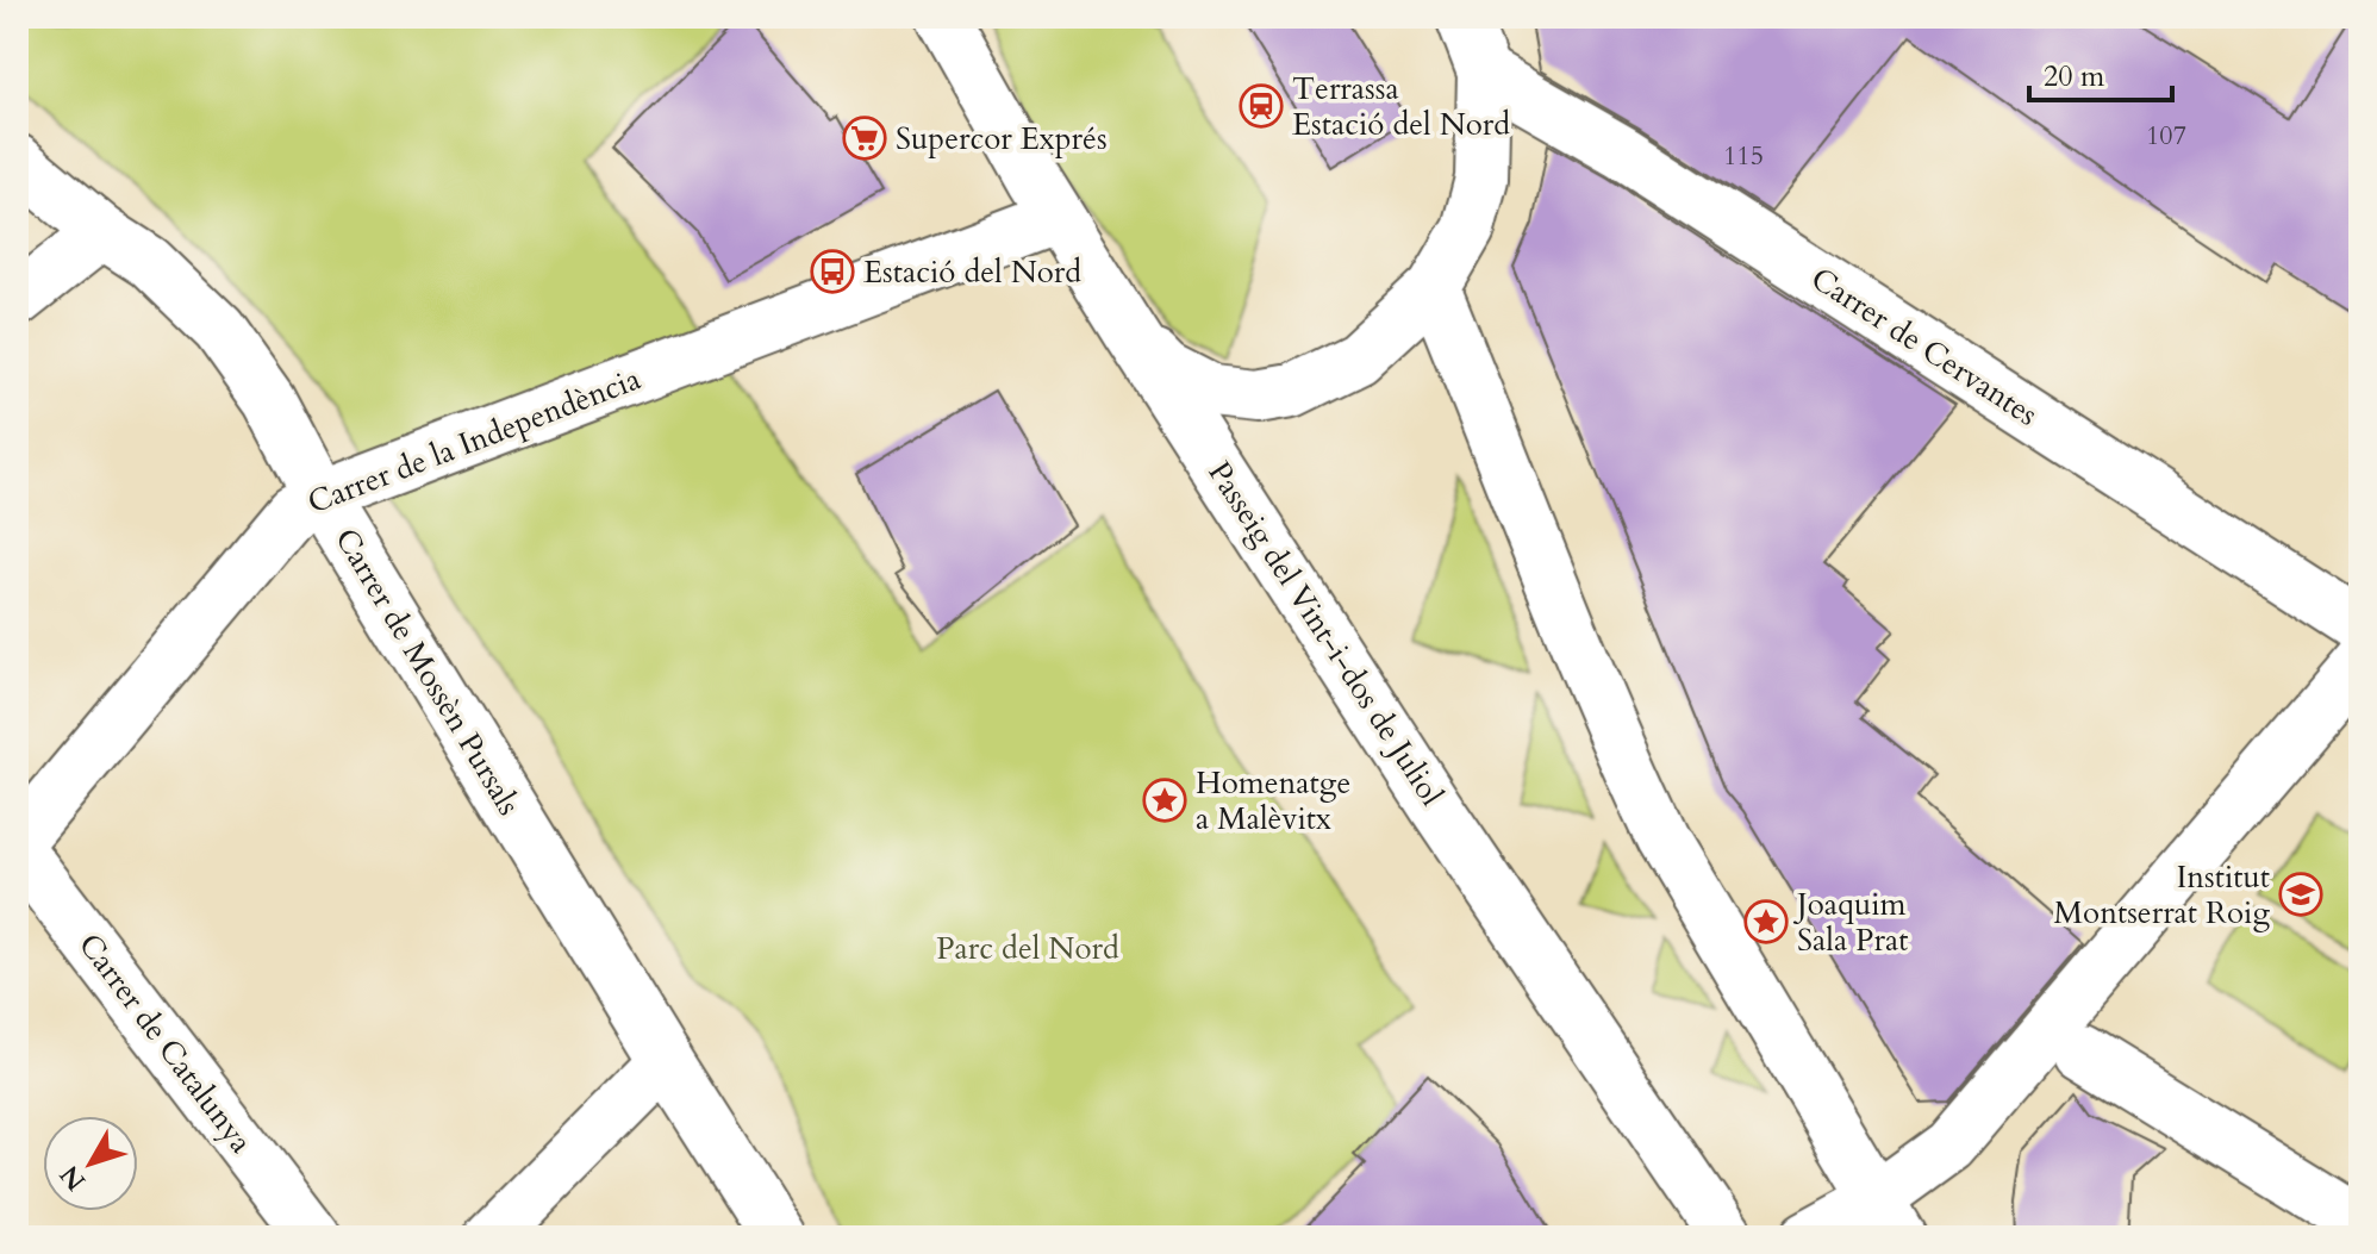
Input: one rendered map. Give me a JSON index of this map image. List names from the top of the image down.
{
  "streets": {
    "street": [
      "Carrer de Cervantes",
      "Carrer de la Independència",
      "Passeig del Vint-i-dos de Juliol",
      "Carrer de Mossèn Pursals",
      "Carrer de Catalunya"
    ]
  },
  "crossings": [
    ["Carrer de la Independència", "Passeig del Vint-i-dos de Juliol"],
    ["Carrer de la Independència", "Carrer de Mossèn Pursals"],
    ["Carrer de la Independència", "Carrer de Catalunya"]
  ],
  "parks": ["Parc del Nord"],
  "places": {
    "station": ["Terrassa Estació del Nord"],
    "supermarket": ["Supercor Exprés"],
    "bus stop": ["Estació del Nord"],
    "place": ["Homenatge a Malèvitx", "Joaquim Sala Prat"],
    "school or university": ["Institut Montserrat Roig"]
  },
  "house_numbers": ["107", "115"],
  "scale_bar": "20 m",
  "north": "bottom left"
}
